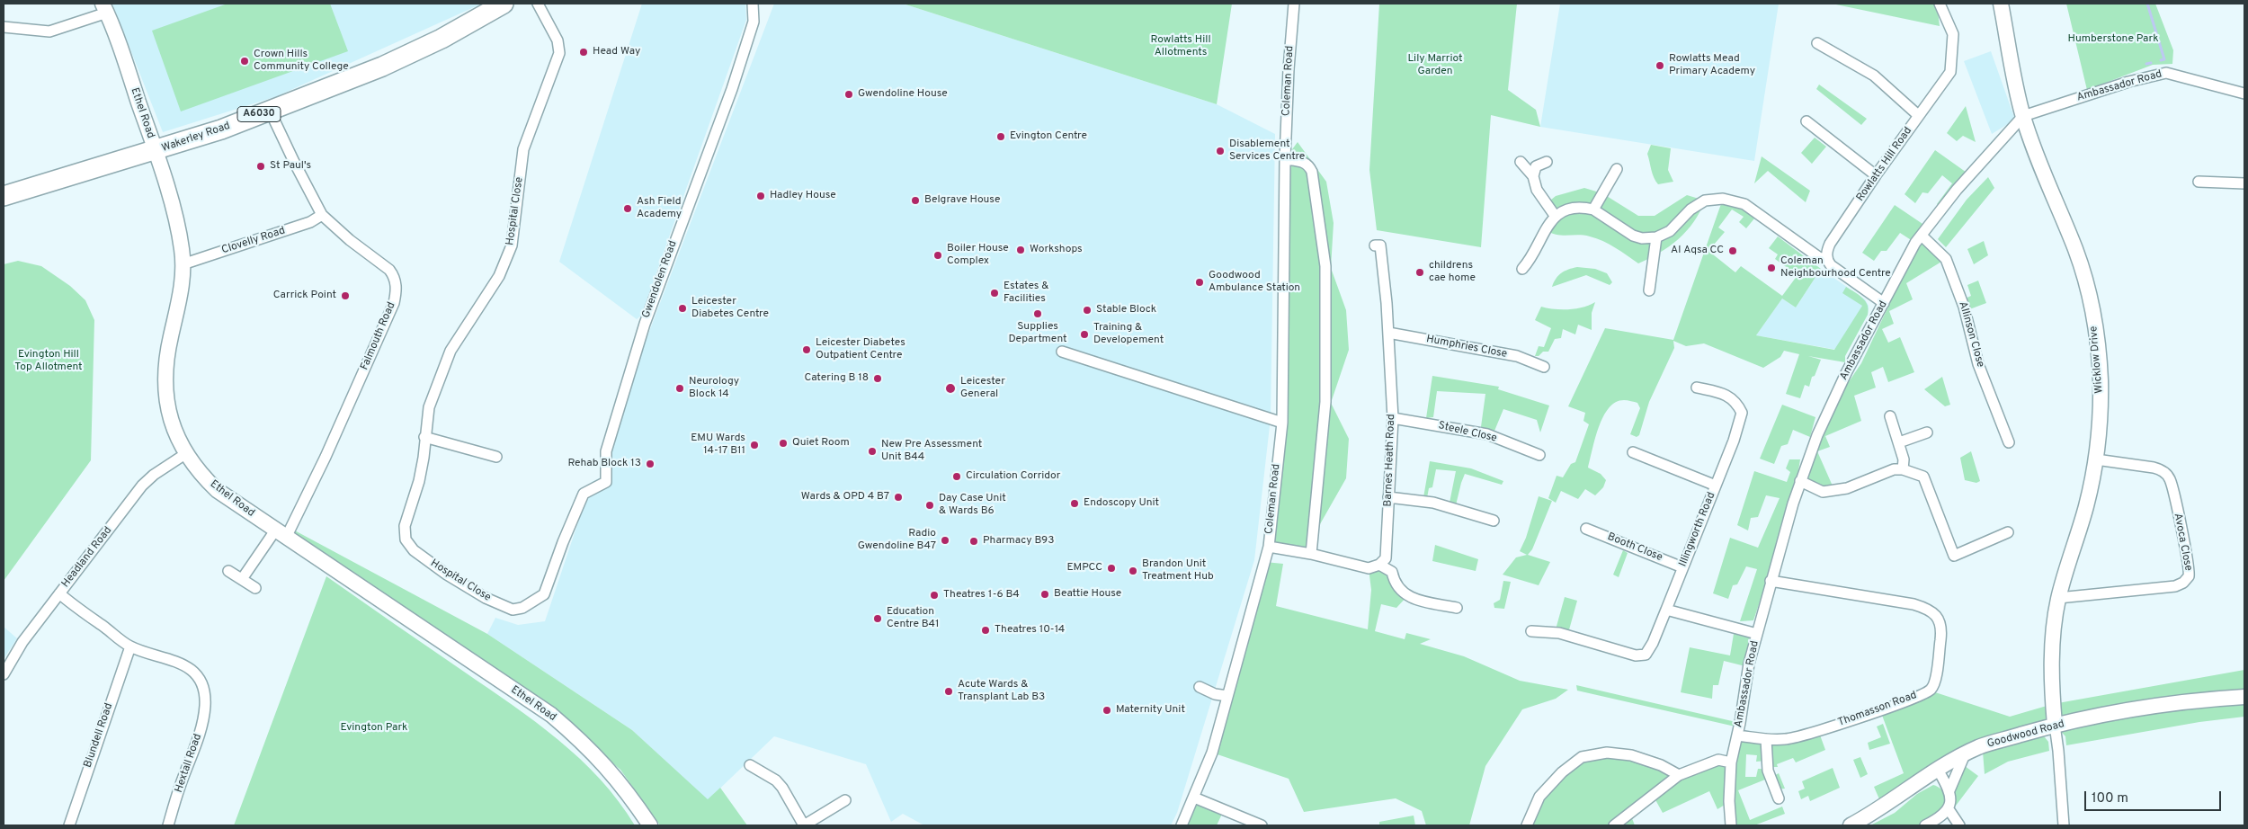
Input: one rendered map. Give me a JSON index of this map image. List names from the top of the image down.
{
  "streets": {
    "highway": ["A6030", "Wakerley Road"],
    "street": [
      "Coleman Road",
      "Ambassador Road",
      "Ethel Road",
      "Rowlatts Hill Road",
      "Hospital Close",
      "Clovelly Road",
      "Gwendolen Road",
      "Allinson Close",
      "Falmouth Road",
      "Humphries Close",
      "Wicklow Drive",
      "Steele Close",
      "Barnes Heath Road",
      "Illingworth Road",
      "Avoca Close",
      "Booth Close",
      "Headland Road",
      "Thomasson Road",
      "Goodwood Road",
      "Blundell Road",
      "Hextall Road"
    ]
  },
  "crossings": [
    ["Ambassador Road", "Allinson Close"],
    ["Ambassador Road", "Wicklow Drive"],
    ["Ambassador Road", "Thomasson Road"],
    ["Ethel Road", "Wakerley Road"],
    ["Ethel Road", "Clovelly Road"],
    ["Ethel Road", "Falmouth Road"],
    ["Ethel Road", "Headland Road"],
    ["Wakerley Road", "Falmouth Road"],
    ["Hospital Close", "Gwendolen Road"],
    ["Clovelly Road", "Falmouth Road"],
    ["Humphries Close", "Barnes Heath Road"],
    ["Wicklow Drive", "Avoca Close"],
    ["Wicklow Drive", "Goodwood Road"],
    ["Steele Close", "Barnes Heath Road"],
    ["Illingworth Road", "Booth Close"],
    ["Headland Road", "Hextall Road"],
    ["Blundell Road", "Hextall Road"]
  ],
  "parks": [
    "Humberstone Park",
    "Rowlatts Hill Allotments",
    "Lily Marriot Garden",
    "Evington Hill Top Allotment",
    "Evington Park"
  ],
  "places": [
    "Head Way",
    "Crown Hills Community College",
    "Rowlatts Mead Primary Academy",
    "Gwendoline House",
    "Evington Centre",
    "Disablement Services Centre",
    "St Paul's",
    "Hadley House",
    "Belgrave House",
    "Ash Field Academy",
    "Workshops",
    "Al Aqsa CC",
    "Boiler House Complex",
    "Coleman Neighbourhood Centre",
    "childrens cae home",
    "Goodwood Ambulance Station",
    "Estates & Facilities",
    "Carrick Point",
    "Leicester Diabetes Centre",
    "Stable Block",
    "Supplies Department",
    "Training & Developement",
    "Leicester Diabetes Outpatient Centre",
    "Catering B 18",
    "Neurology Block 14",
    "Leicester General",
    "Quiet Room",
    "EMU Wards 14-17 B11",
    "New Pre Assessment Unit B44",
    "Rehab Block 13",
    "Circulation Corridor",
    "Wards & OPD 4 B7",
    "Endoscopy Unit",
    "Day Case Unit & Wards B6",
    "Radio Gwendoline B47",
    "Pharmacy B93",
    "EMPCC",
    "Brandon Unit Treatment Hub",
    "Beattie House",
    "Theatres 1-6 B4",
    "Education Centre B41",
    "Theatres 10-14",
    "Acute Wards & Transplant Lab B3",
    "Maternity Unit"
  ],
  "scale_bar": "100 m"
}
